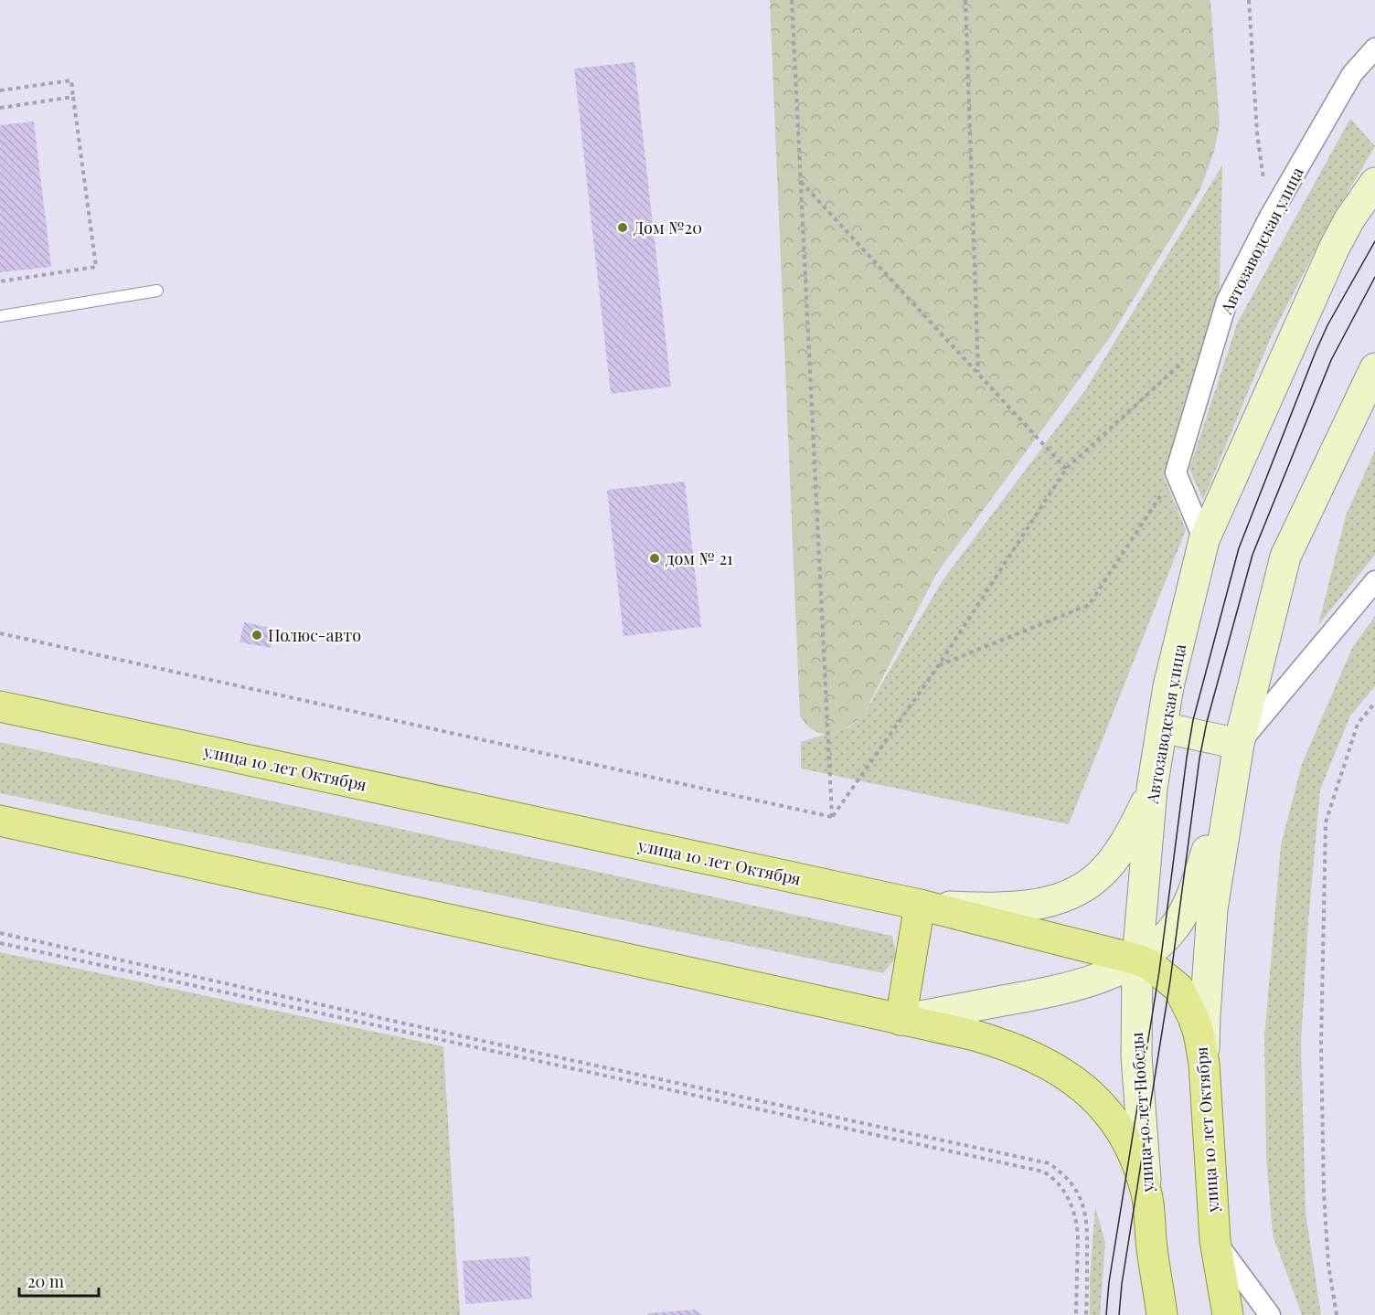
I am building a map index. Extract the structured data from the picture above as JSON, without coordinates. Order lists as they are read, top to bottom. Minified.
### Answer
{"streets":{"main road":["Автозаводская улица","улица 10 лет Октября","улица 40 лет Победы"]},"crossings":[["Автозаводская улица","улица 40 лет Победы"],["улица 10 лет Октября","улица 40 лет Победы"]],"places":["Дом №20","дом № 21","Полюс-авто"],"scale_bar":"20 m"}
